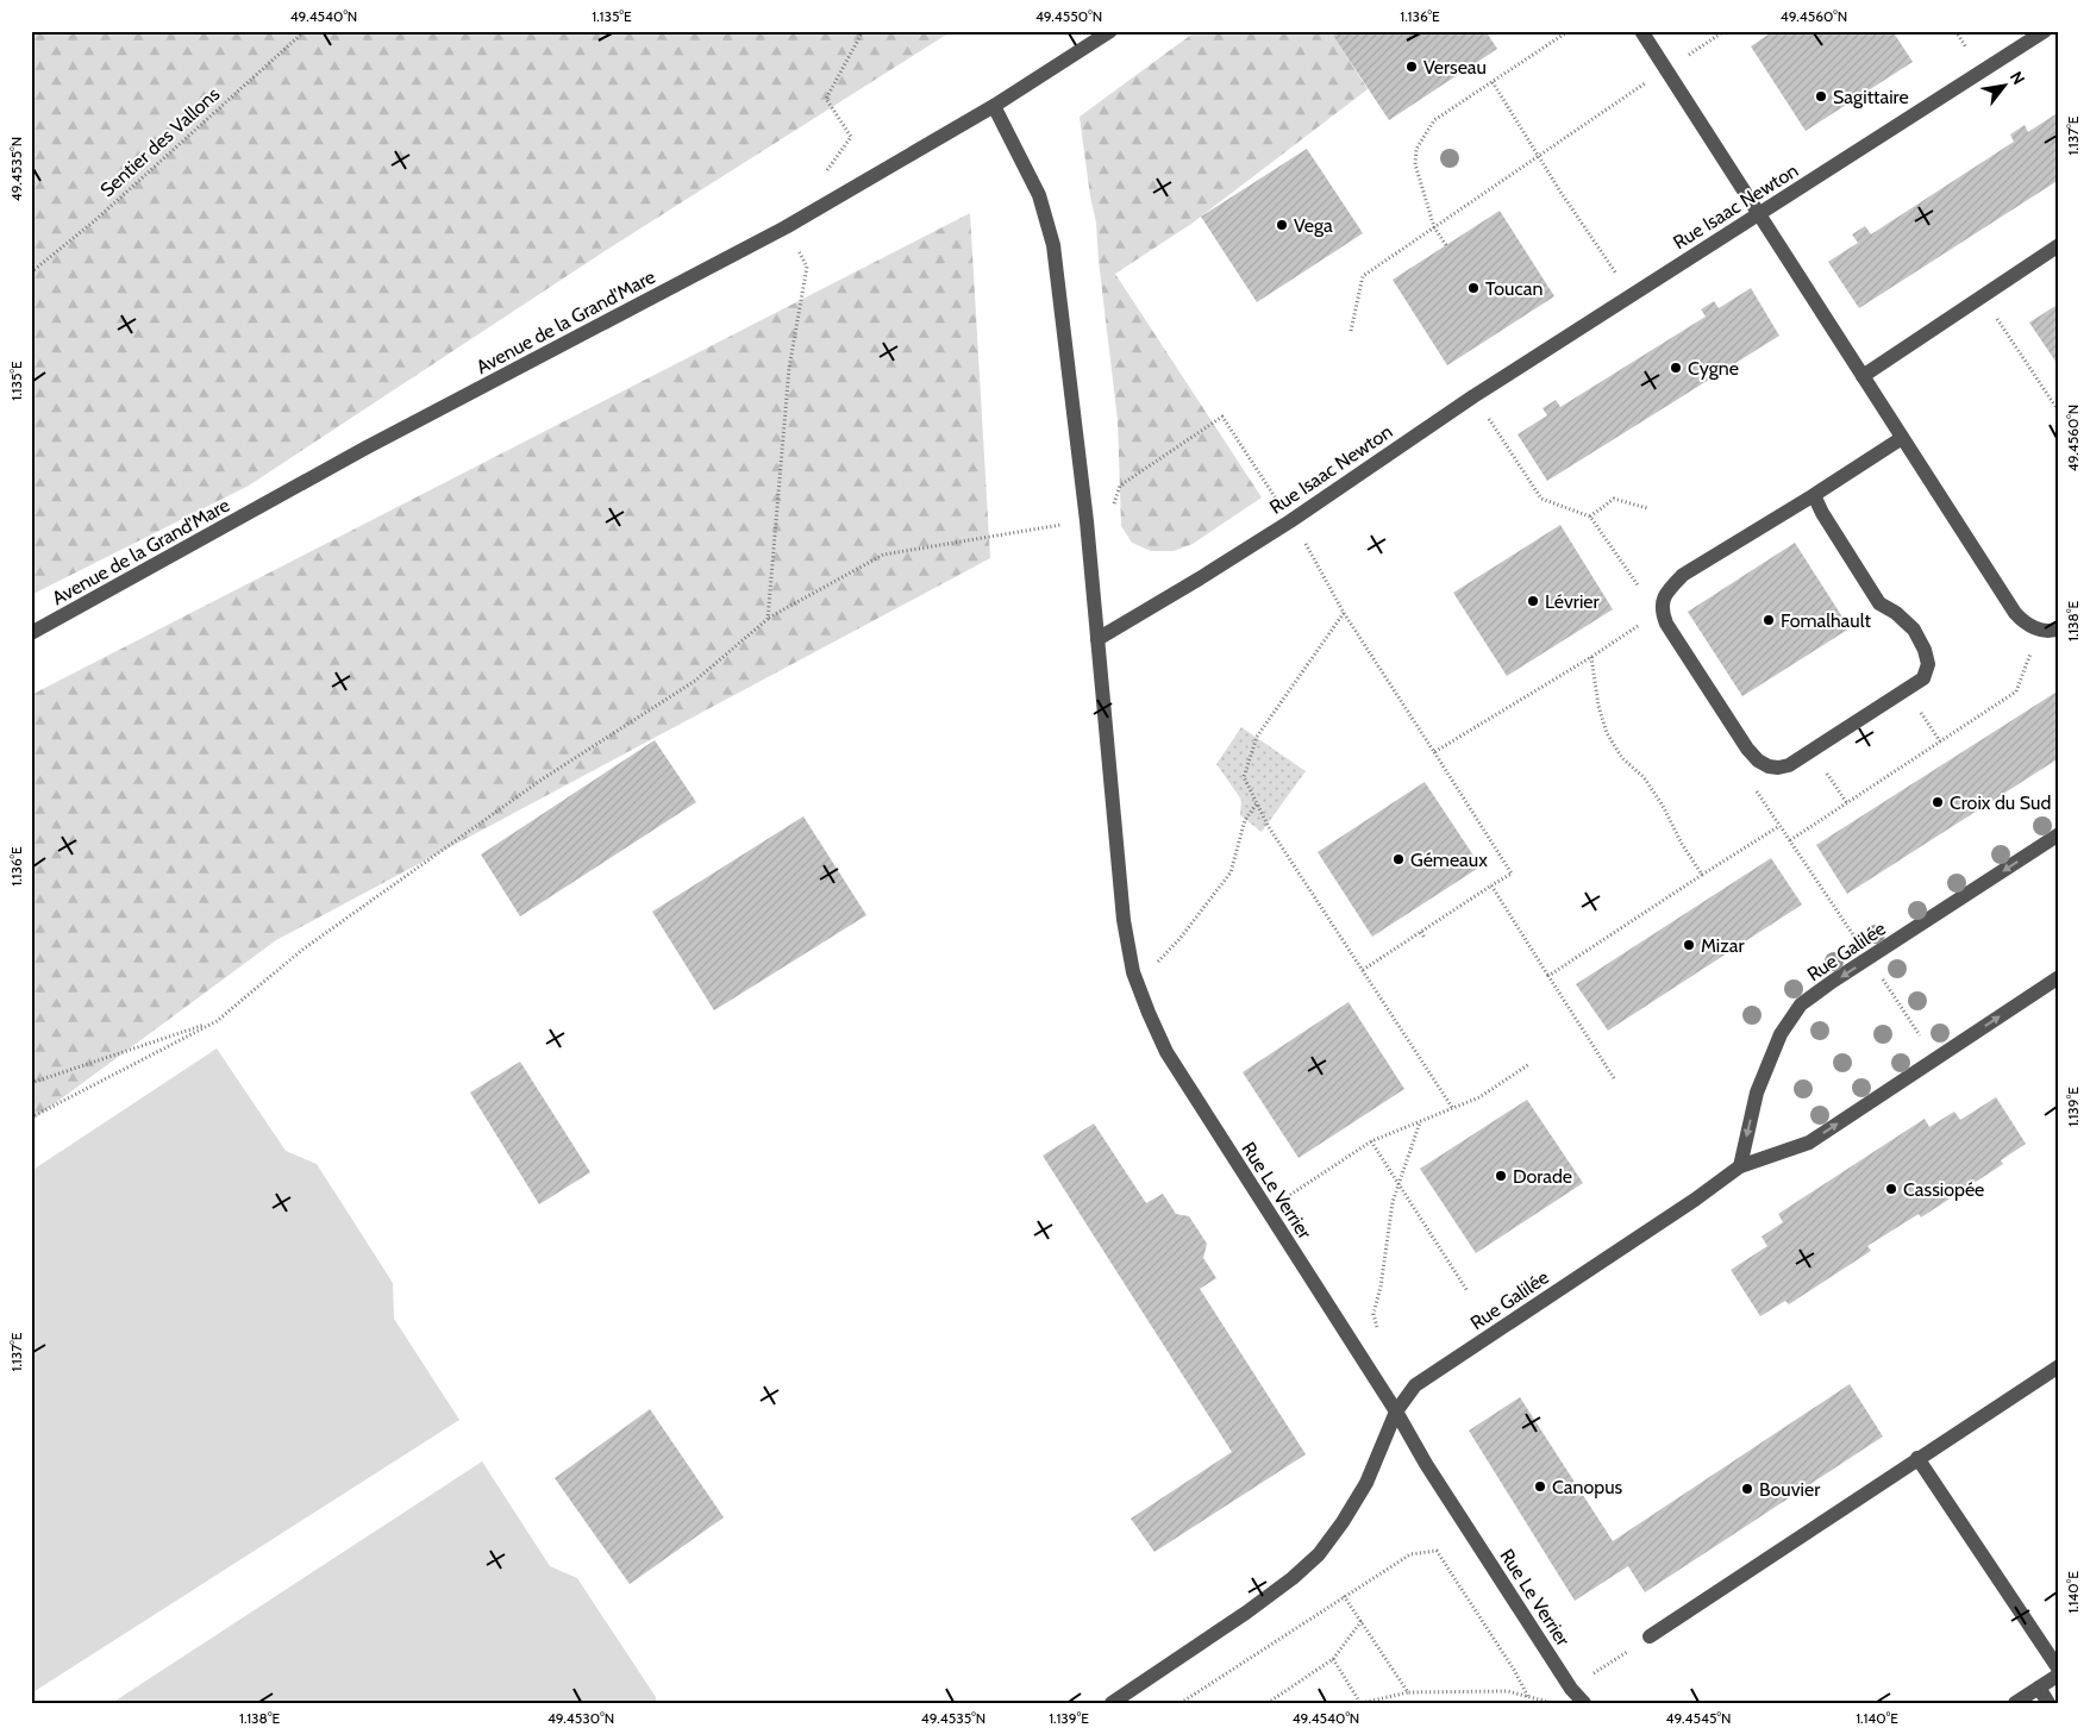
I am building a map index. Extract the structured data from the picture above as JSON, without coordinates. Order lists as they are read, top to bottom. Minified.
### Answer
{"streets":{"street":["Rue Isaac Newton","Avenue de la Grand'Mare","Rue Galilée","Rue Le Verrier"],"path":["Sentier des Vallons"]},"crossings":[["Rue Isaac Newton","Rue Le Verrier"],["Rue Galilée","Rue Le Verrier"]],"places":["Verseau","Sagittaire","Vega","Toucan","Cygne","Lévrier","Fomalhault","Croix du Sud","Gémeaux","Mizar","Dorade","Cassiopée","Canopus","Bouvier"],"north":"top right","coordinates":["49.4540°N","1.135°E","49.4550°N","1.136°E","49.4560°N","1.137°E","49.4535°N","1.138°E","1.139°E","1.140°E","49.4530°N","49.4545°N"]}
